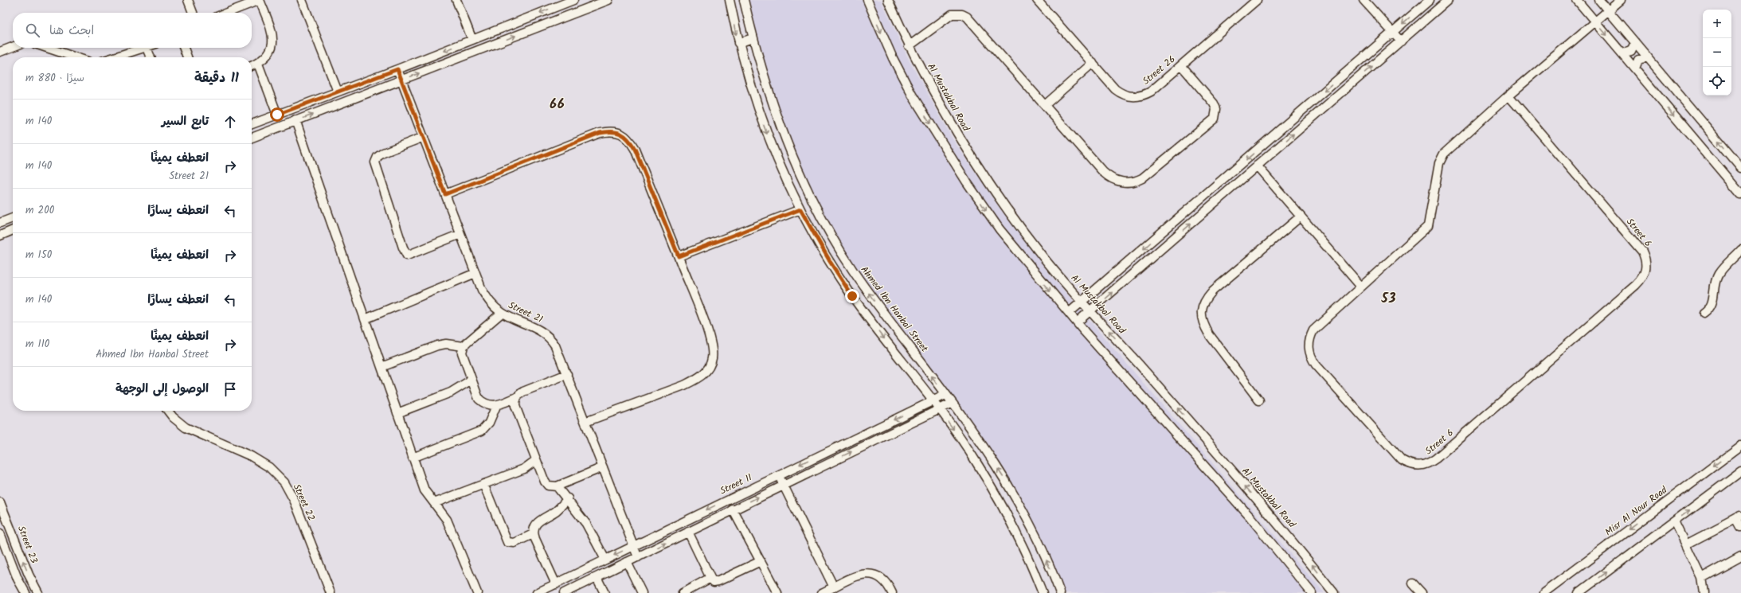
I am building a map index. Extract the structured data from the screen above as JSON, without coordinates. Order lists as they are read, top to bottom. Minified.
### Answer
{"streets":{"street":["Street 26","Al Mustakbal Road","Street 6","Ahmed Ibn Hanbal Street","Street 21","Street 11","Street 22","Misr Al Nour Road","Street 23"]},"crossings":[["Ahmed Ibn Hanbal Street","Street 11"],["Street 21","Street 11"]],"districts":["66","53"],"page":{"map_buttons":["+","−"],"search":"ابحث هنا","heading":["11 دقيقة","سيرًا · 880 m"],"list":[["تابع السير","140 m"],["انعطف يمينًا","Street 21","140 m"],["انعطف يسارًا","200 m"],["انعطف يمينًا","150 m"],["انعطف يسارًا","140 m"],["انعطف يمينًا","Ahmed Ibn Hanbal Street","110 m"],"الوصول إلى الوجهة"]}}
